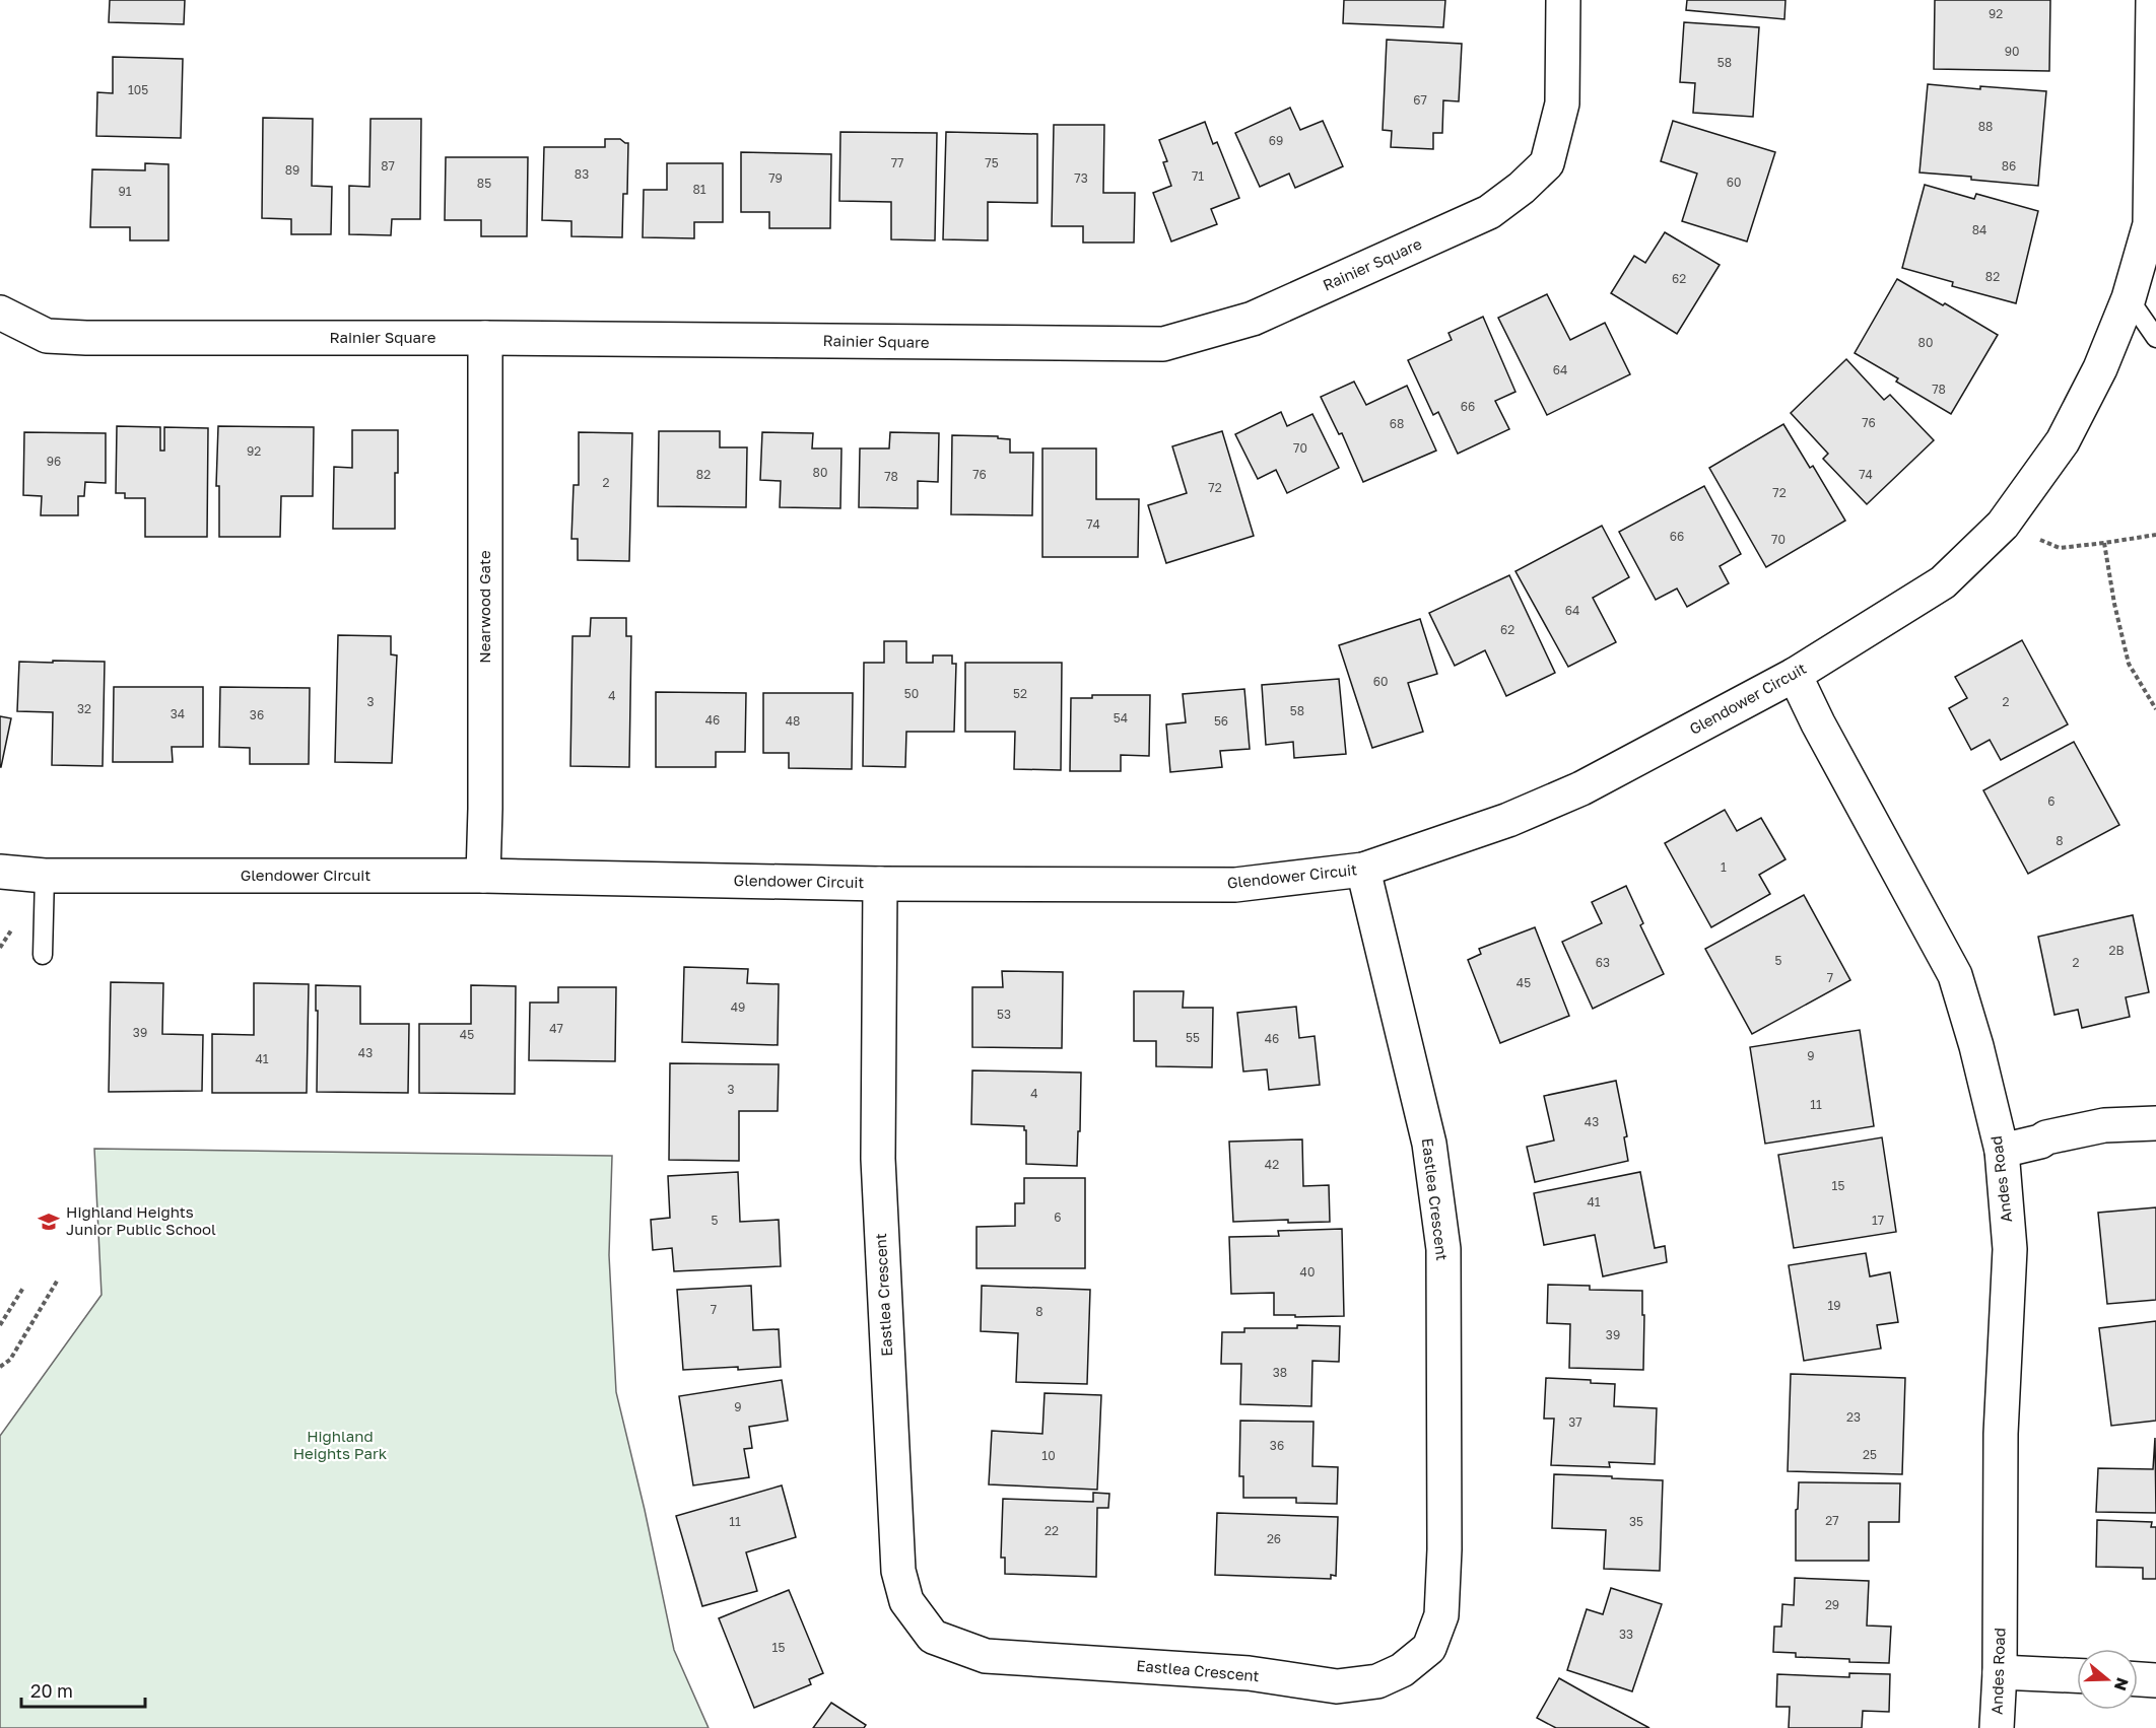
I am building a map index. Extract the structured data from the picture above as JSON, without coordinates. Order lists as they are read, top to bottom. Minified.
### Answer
{"streets":{"street":["Rainier Square","Nearwood Gate","Glendower Circuit","Andes Road","Eastlea Crescent"]},"crossings":[["Rainier Square","Nearwood Gate"],["Nearwood Gate","Glendower Circuit"],["Glendower Circuit","Andes Road"],["Glendower Circuit","Eastlea Crescent"]],"parks":["Highland Heights Park"],"places":{"school or university":["Highland Heights Junior Public School"]},"house_numbers":["92","90","58","105","67","88","69","77","75","87","86","89","83","71","79","73","60","85","81","91","84","82","62","80","64","78","66","76","68","70","92","96","80","82","76","74","78","2","72","72","74","66","70","64","62","60","50","52","4","3","2","32","58","34","36","54","46","48","56","6","8","1","2B","5","63","2","7","45","49","53","47","39","45","55","46","43","9","41","3","4","11","43","42","15","41","6","5","17","40","19","7","8","39","38","9","23","37","36","25","10","27","11","35","22","26","29","33","15"],"scale_bar":"20 m","north":"right"}
